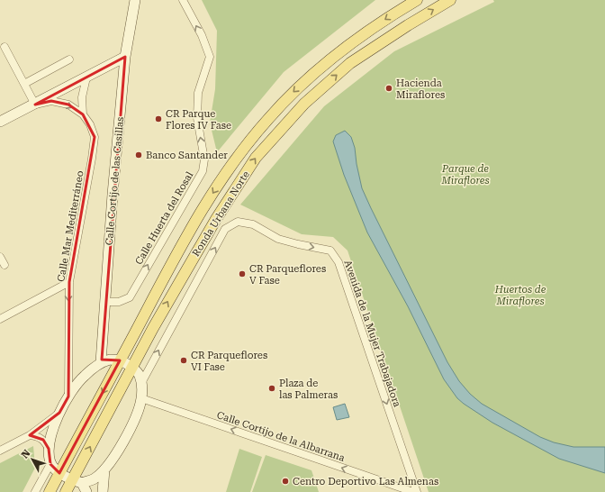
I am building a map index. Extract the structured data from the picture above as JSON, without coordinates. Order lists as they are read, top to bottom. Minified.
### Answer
{"streets":{"main road":["Ronda Urbana Norte"],"street":["Calle Cortijo de las Casillas","Calle Huerta del Rosal","Calle Mar Mediterráneo","Avenida de la Mujer Trabajadora","Calle Cortijo de la Albarrana"]},"crossings":[["Calle Cortijo de las Casillas","Calle Huerta del Rosal"]],"one_way":["Calle Huerta del Rosal","Calle Mar Mediterráneo","Calle Cortijo de la Albarrana"],"parks":["Parque de Miraflores","Huertos de Miraflores"],"places":["Hacienda Miraflores","CR Parque Flores IV Fase","Banco Santander","CR Parqueflores V Fase","CR Parqueflores VI Fase","Plaza de las Palmeras","Centro Deportivo Las Almenas"],"north":"top left"}
